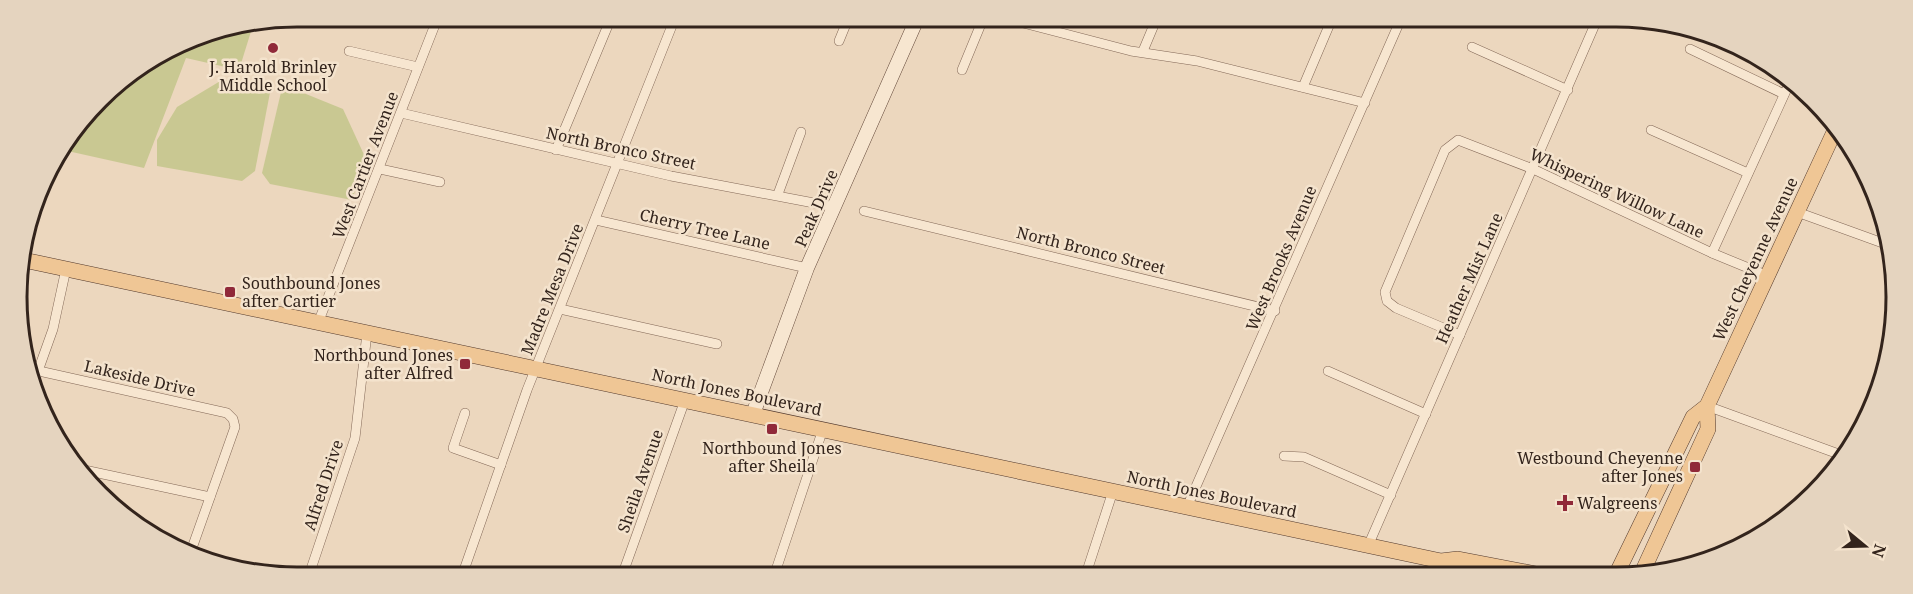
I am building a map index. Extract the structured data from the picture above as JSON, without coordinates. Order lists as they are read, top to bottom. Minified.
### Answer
{"streets":{"main road":["West Cheyenne Avenue","North Jones Boulevard"],"street":["North Bronco Street","West Cartier Avenue","Whispering Willow Lane","Peak Drive","Cherry Tree Lane","West Brooks Avenue","Heather Mist Lane","Madre Mesa Drive","Lakeside Drive","Sheila Avenue","Alfred Drive"]},"crossings":[["North Bronco Street","West Cartier Avenue"],["North Bronco Street","Peak Drive"],["North Bronco Street","West Brooks Avenue"],["North Bronco Street","Madre Mesa Drive"],["West Cartier Avenue","North Jones Boulevard"],["Whispering Willow Lane","West Cheyenne Avenue"],["Whispering Willow Lane","Heather Mist Lane"],["Peak Drive","Cherry Tree Lane"],["Peak Drive","North Jones Boulevard"],["Cherry Tree Lane","Madre Mesa Drive"],["West Brooks Avenue","North Jones Boulevard"],["Heather Mist Lane","North Jones Boulevard"],["Madre Mesa Drive","North Jones Boulevard"],["North Jones Boulevard","Sheila Avenue"],["North Jones Boulevard","Alfred Drive"]],"places":{"other":["J. Harold Brinley Middle School"],"transit":["Southbound Jones after Cartier","Northbound Jones after Alfred","Northbound Jones after Sheila","Westbound Cheyenne after Jones"],"health":["Walgreens"]},"north":"right"}
